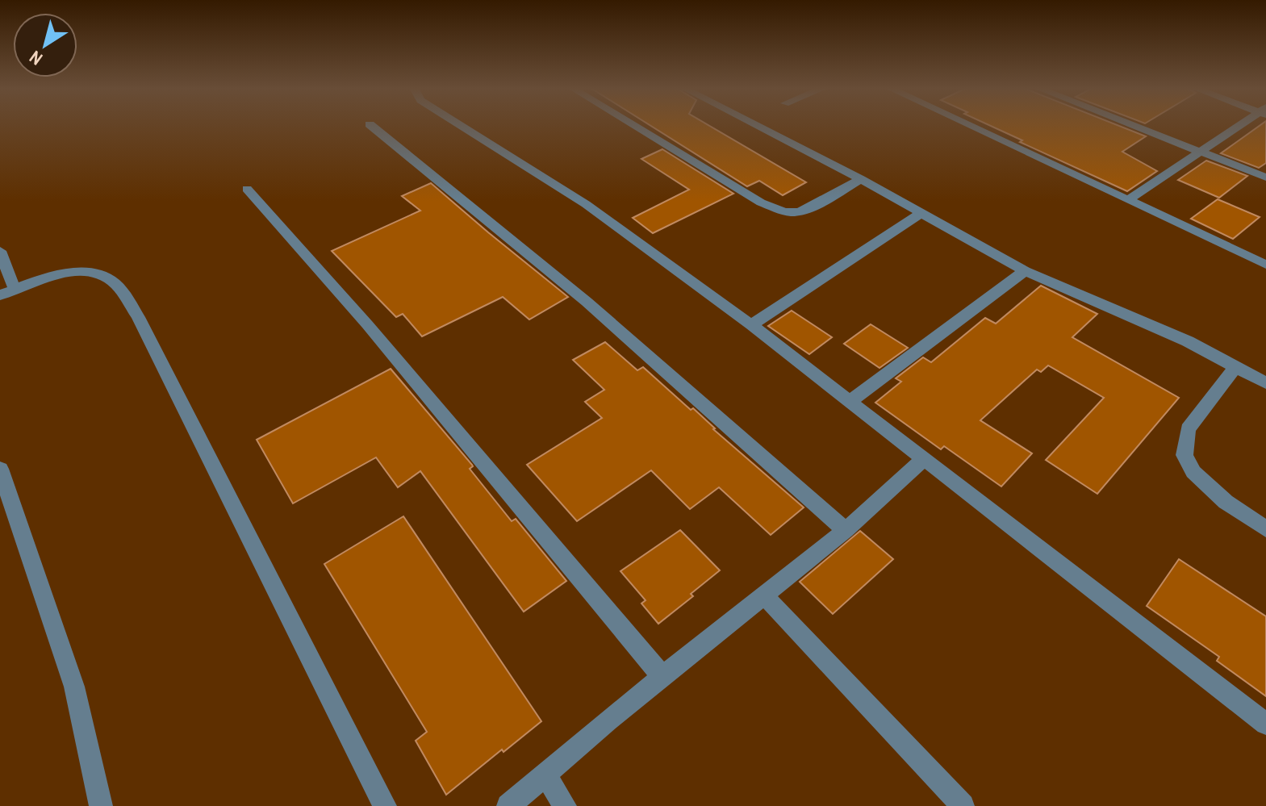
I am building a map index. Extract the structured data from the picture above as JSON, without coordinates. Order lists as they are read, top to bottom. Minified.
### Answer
{"north":"bottom left"}
